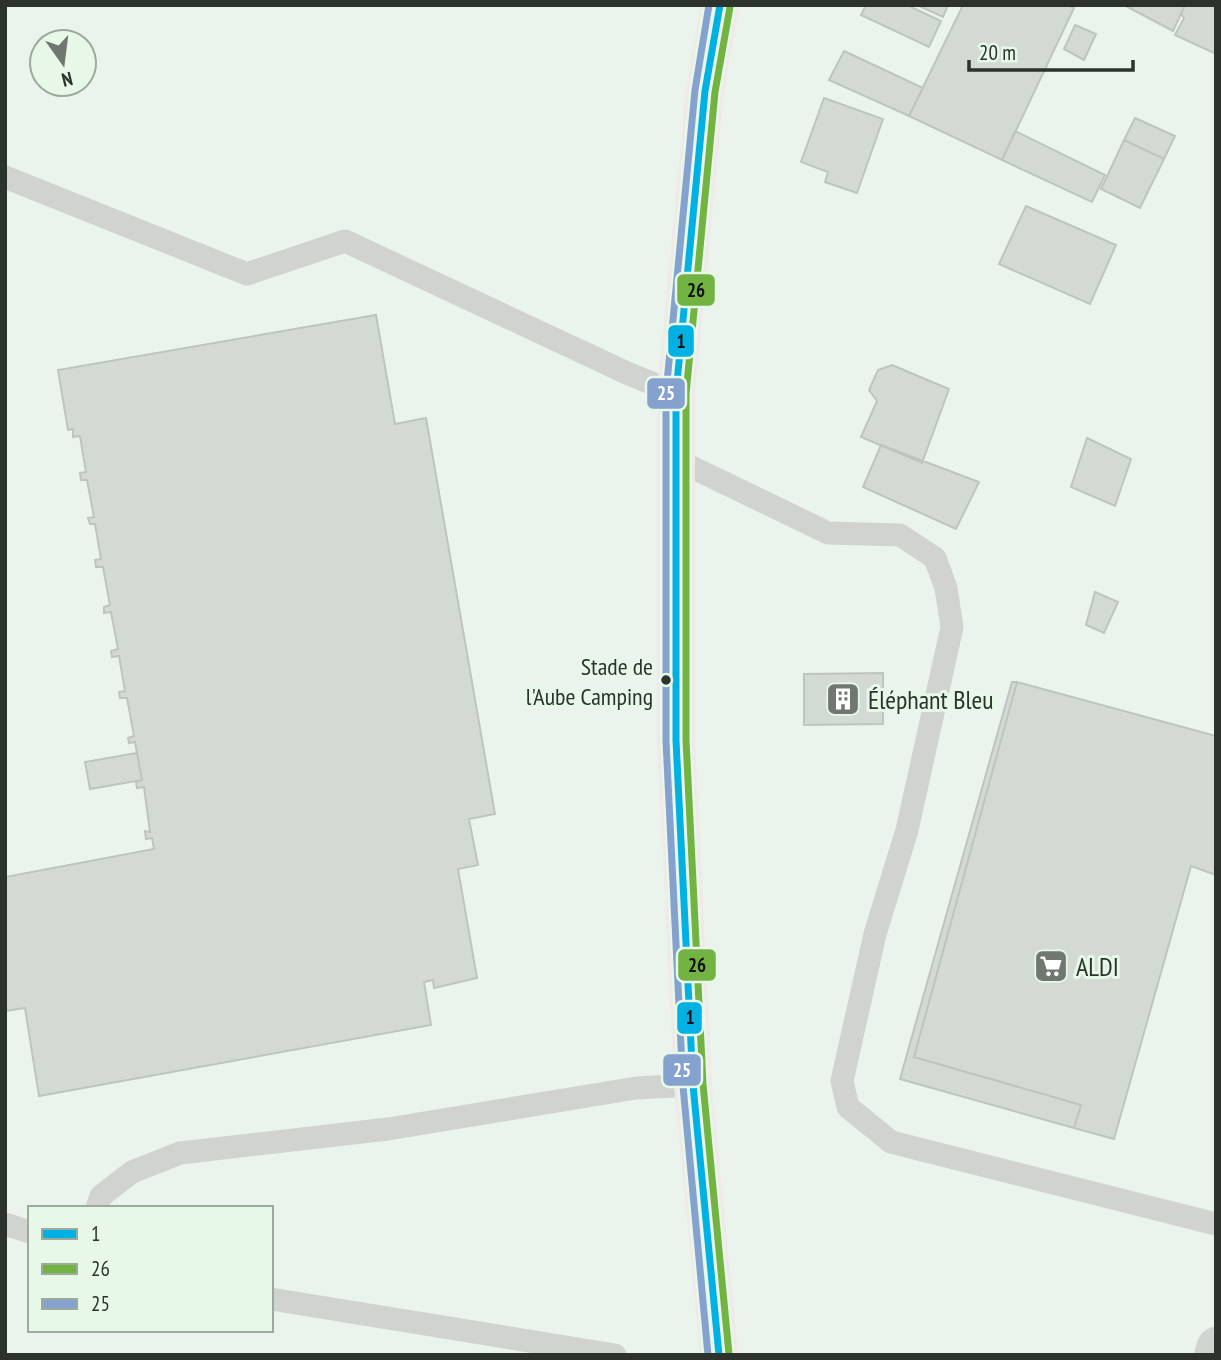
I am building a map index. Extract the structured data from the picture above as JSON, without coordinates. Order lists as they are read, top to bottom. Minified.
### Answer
{"places":{"other":["Stade de l'Aube Camping"],"building":["Éléphant Bleu"],"supermarket":["ALDI"]},"lines":["transit line 1","transit line 25","transit line 26"],"legend":["1","26","25"],"scale_bar":"20 m","north":"bottom"}
